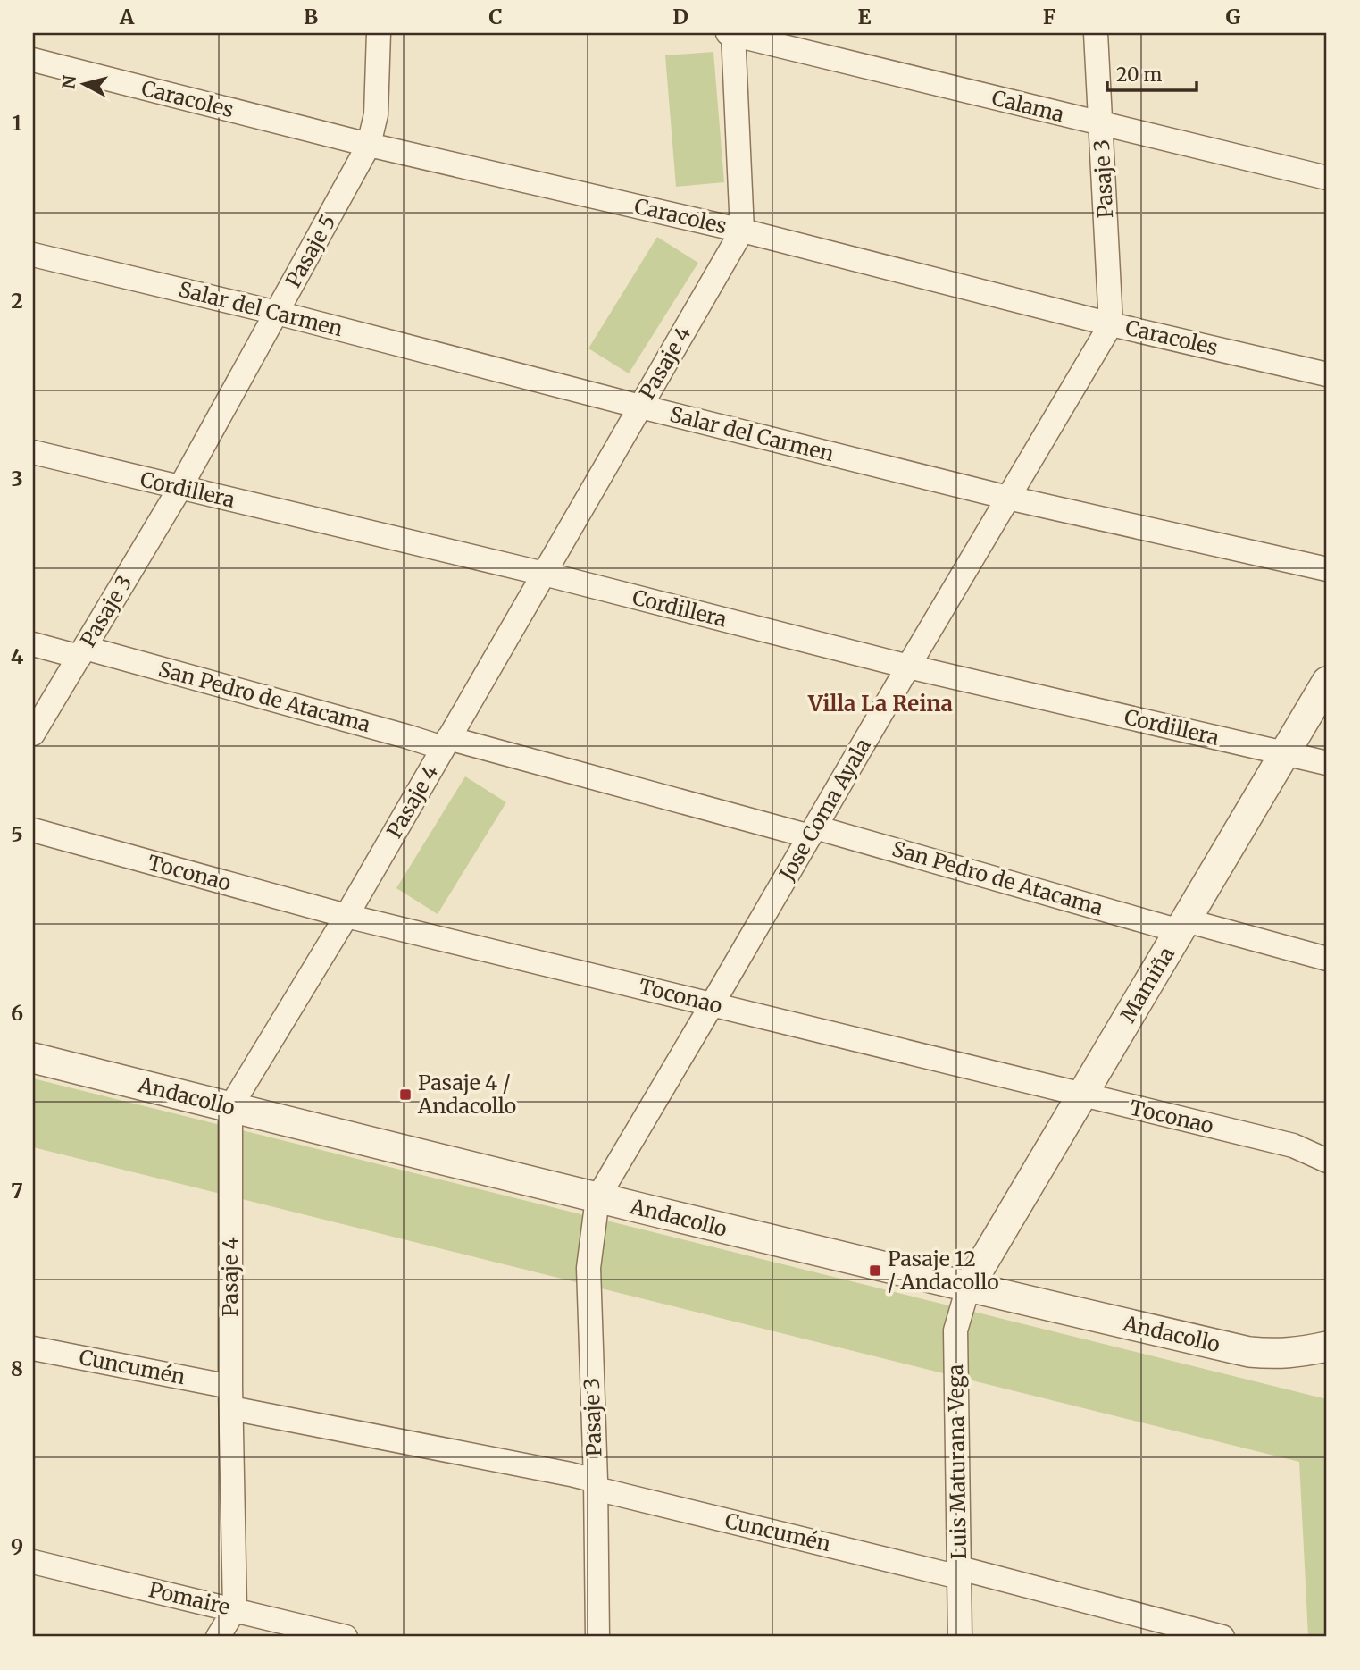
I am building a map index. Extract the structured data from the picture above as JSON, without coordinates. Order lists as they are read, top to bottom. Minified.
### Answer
{"streets":{"street":["Caracoles","Calama","Pasaje 3","Pasaje 5","Salar del Carmen","Pasaje 4","Cordillera","San Pedro de Atacama","Jose Coma Ayala","Toconao","Mamiña","Andacollo","Cuncumén","Luis Maturana Vega","Pomaire"]},"crossings":[["Caracoles","Pasaje 3"],["Caracoles","Pasaje 5"],["Caracoles","Pasaje 4"],["Caracoles","Jose Coma Ayala"],["Calama","Pasaje 3"],["Pasaje 3","Pasaje 5"],["Pasaje 3","Cordillera"],["Pasaje 3","San Pedro de Atacama"],["Pasaje 3","Jose Coma Ayala"],["Pasaje 3","Andacollo"],["Pasaje 3","Cuncumén"],["Pasaje 5","Salar del Carmen"],["Pasaje 5","Cordillera"],["Salar del Carmen","Pasaje 4"],["Salar del Carmen","Jose Coma Ayala"],["Pasaje 4","Cordillera"],["Pasaje 4","San Pedro de Atacama"],["Pasaje 4","Toconao"],["Pasaje 4","Andacollo"],["Pasaje 4","Cuncumén"],["Pasaje 4","Pomaire"],["Cordillera","Jose Coma Ayala"],["Cordillera","Mamiña"],["San Pedro de Atacama","Jose Coma Ayala"],["San Pedro de Atacama","Mamiña"],["Jose Coma Ayala","Toconao"],["Jose Coma Ayala","Andacollo"],["Toconao","Mamiña"],["Mamiña","Andacollo"],["Mamiña","Luis Maturana Vega"],["Andacollo","Luis Maturana Vega"],["Cuncumén","Luis Maturana Vega"]],"districts":["Villa La Reina"],"places":{"transit":["Pasaje 4 / Andacollo","Pasaje 12 / Andacollo"]},"scale_bar":"20 m","north":"left","grid":{"columns":["A","B","C","D","E","F","G"],"rows":["1","2","3","4","5","6","7","8","9"]}}
